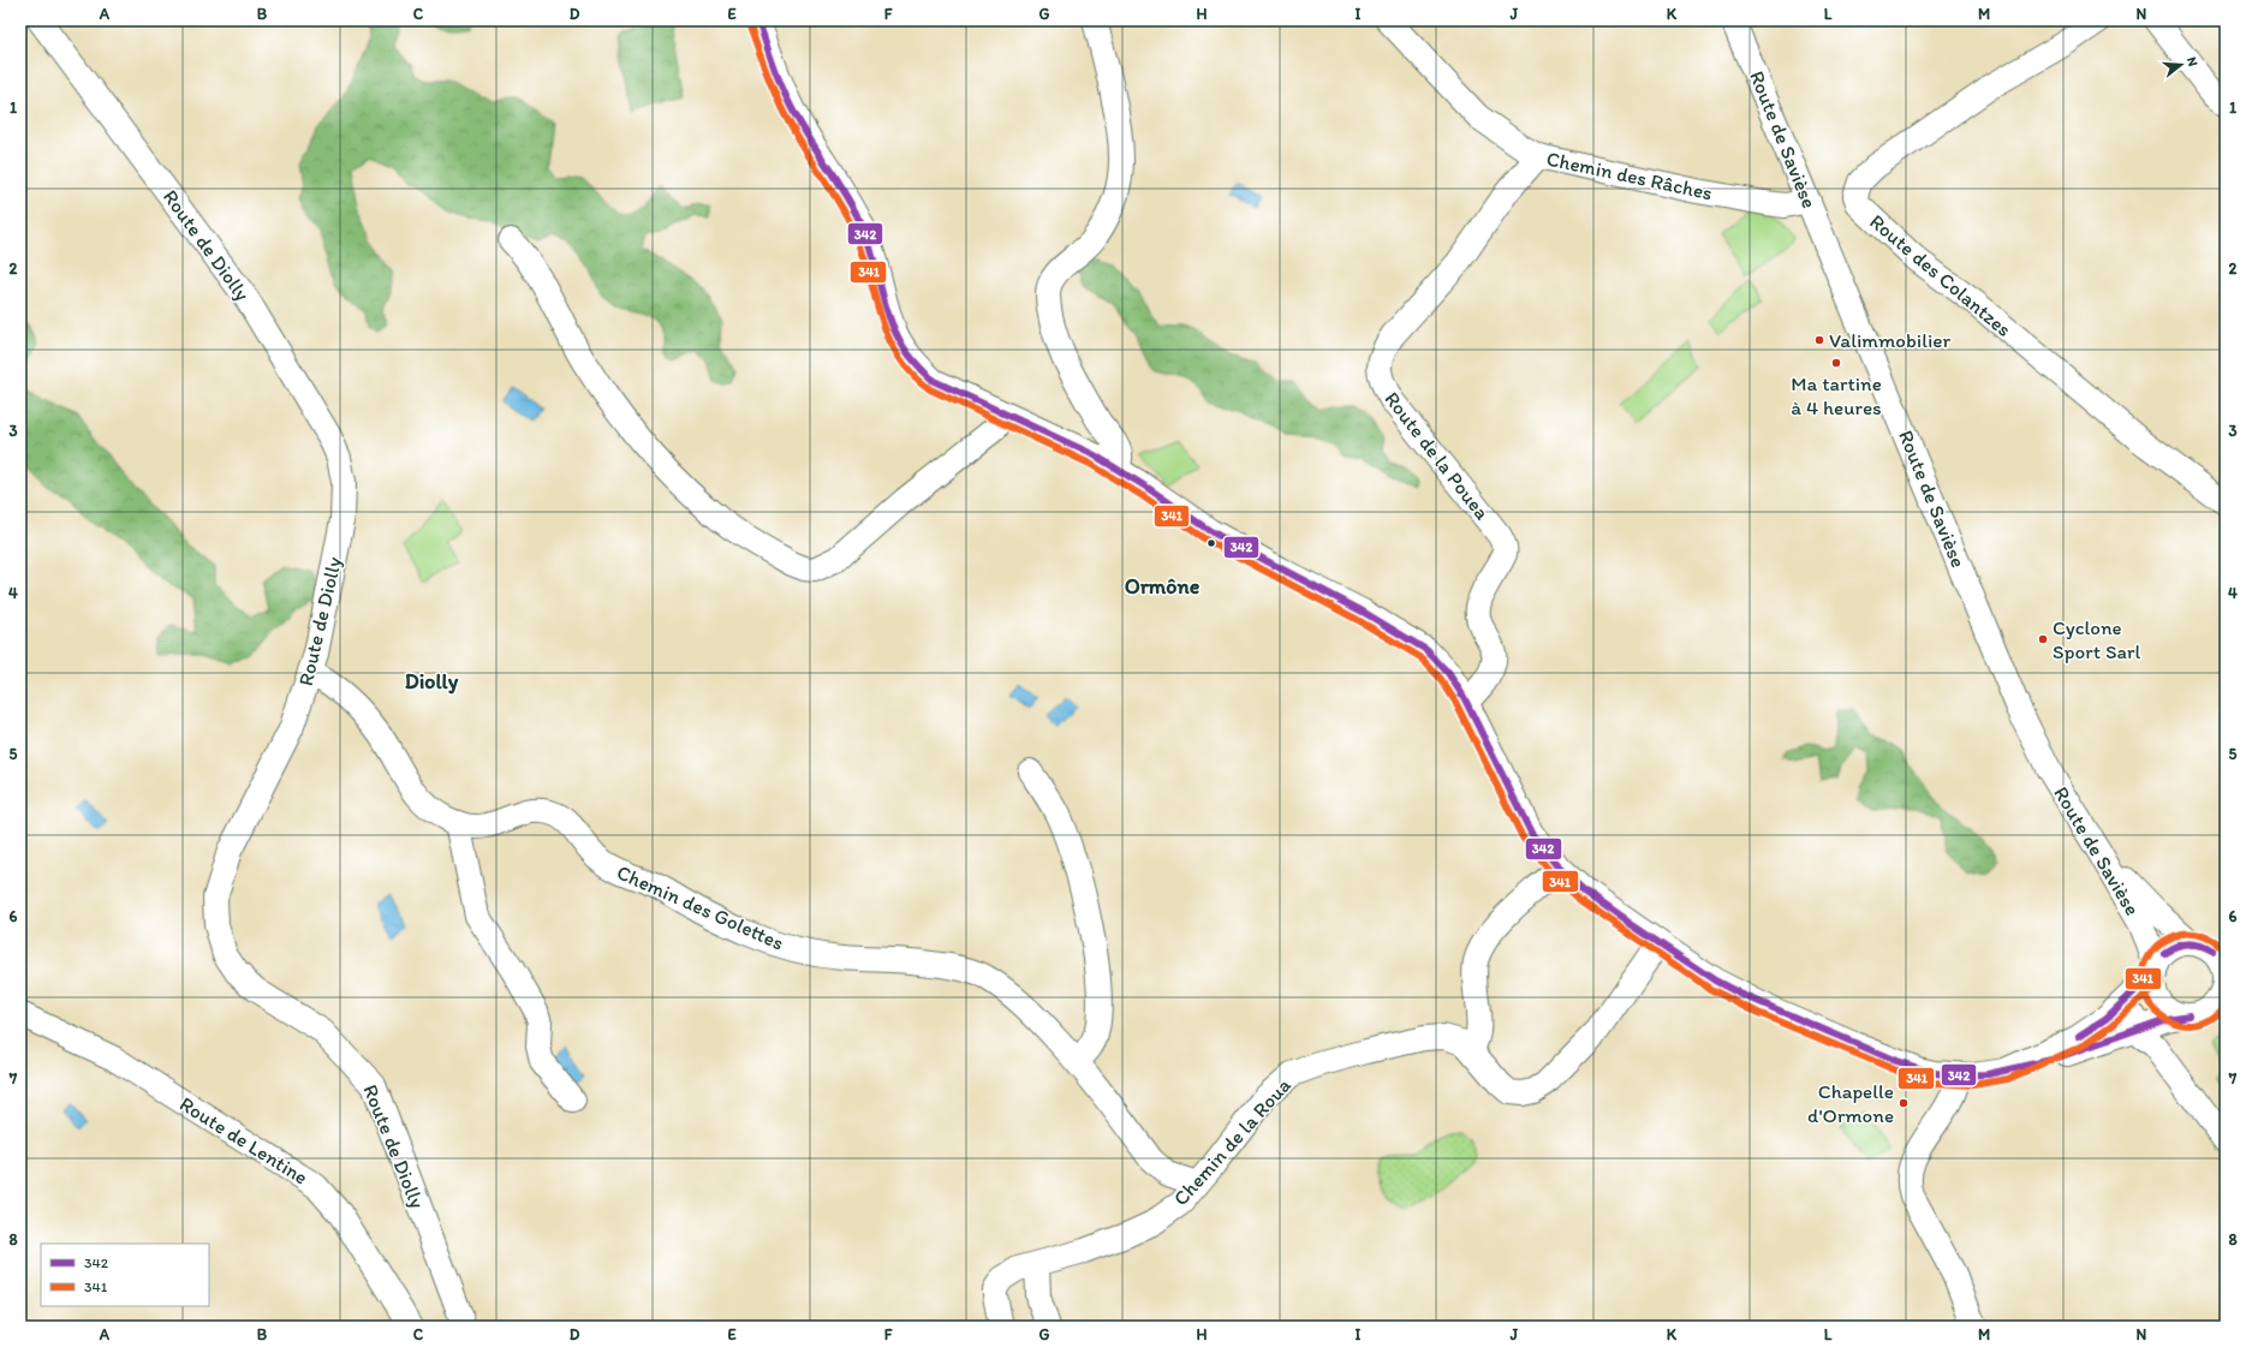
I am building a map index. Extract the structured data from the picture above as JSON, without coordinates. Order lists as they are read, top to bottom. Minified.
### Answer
{"streets":{"street":["Route de Savièse","Chemin des Râches","Route de Diolly","Route des Colantzes","Route de la Pouea","Chemin des Golettes","Route de Lentine","Chemin de la Roua"]},"crossings":[["Route de Savièse","Chemin des Râches"],["Chemin des Râches","Route de la Pouea"],["Route de Diolly","Chemin des Golettes"],["Chemin des Golettes","Chemin de la Roua"]],"districts":["Ormône","Diolly"],"places":["Valimmobilier","Ma tartine à 4 heures","Cyclone Sport Sarl","Chapelle d'Ormone"],"lines":["transit line 342","transit line 341"],"legend":["342","341"],"north":"right","grid":{"columns":["A","B","C","D","E","F","G","H","I","J","K","L","M","N"],"rows":["1","2","3","4","5","6","7","8"]}}
